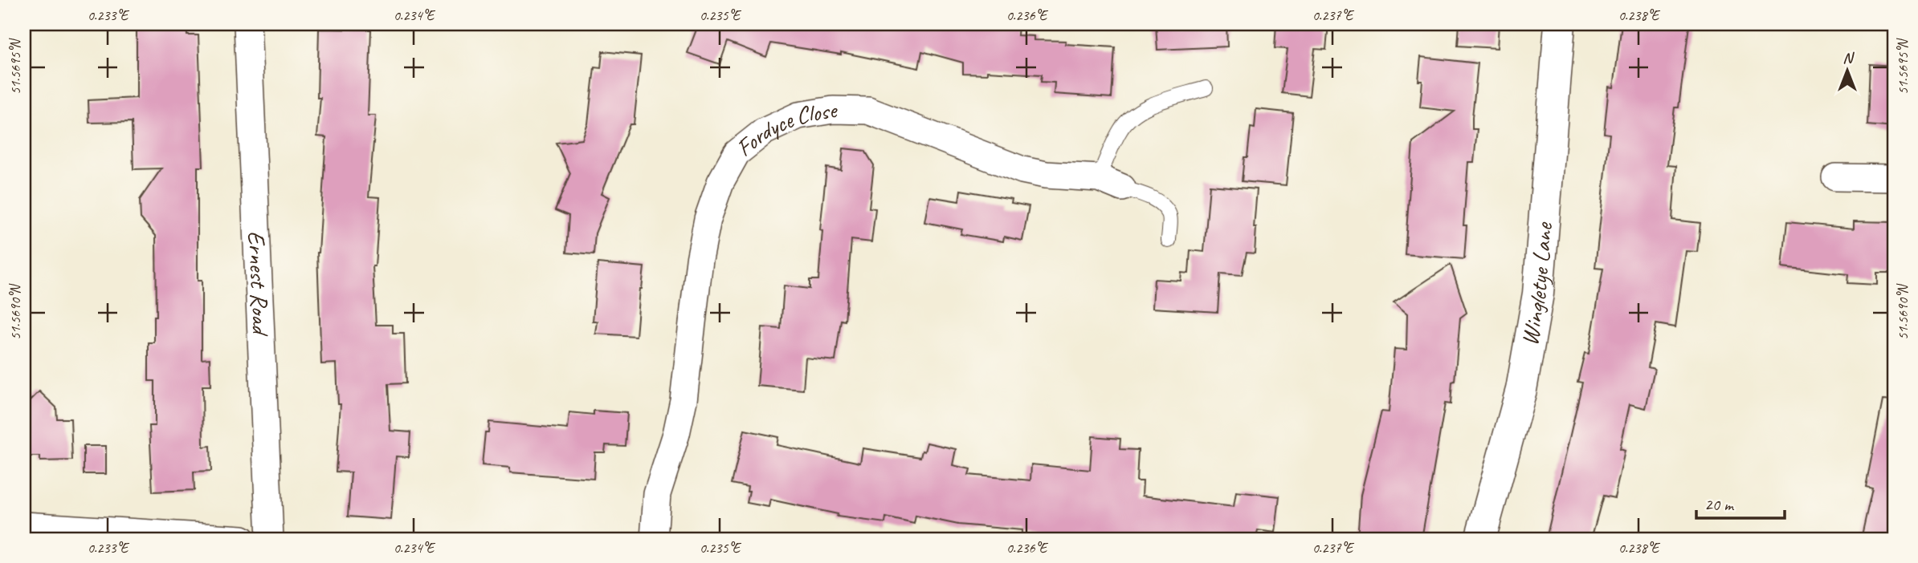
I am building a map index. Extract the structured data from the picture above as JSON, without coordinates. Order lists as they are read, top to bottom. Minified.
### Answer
{"streets":{"street":["Fordyce Close","Ernest Road","Wingletye Lane"]},"scale_bar":"20 m","north":"top","coordinates":["0.233°E","0.234°E","0.235°E","0.236°E","0.237°E","0.238°E","51.5695°N","51.5690°N"]}
